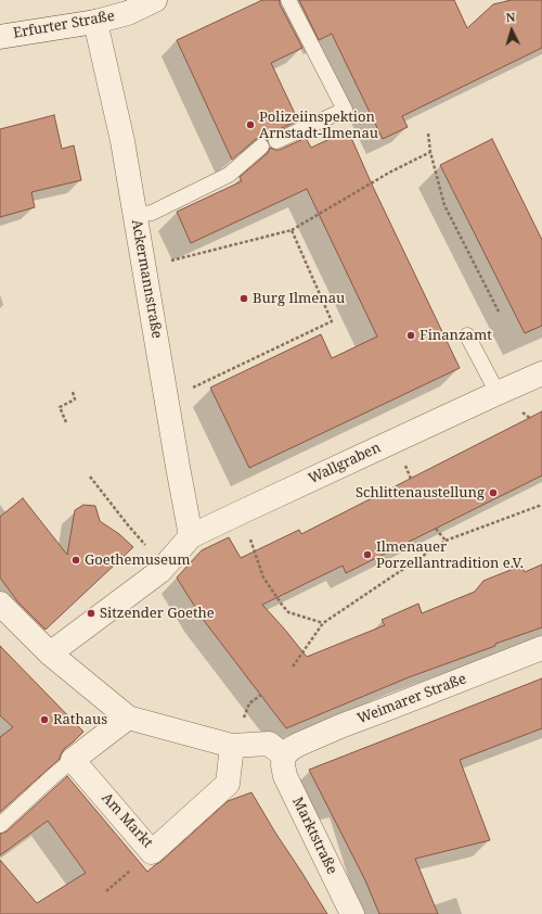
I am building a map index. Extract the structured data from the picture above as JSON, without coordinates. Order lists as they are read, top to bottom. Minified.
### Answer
{"streets":{"street":["Erfurter Straße","Ackermannstraße","Wallgraben","Weimarer Straße","Am Markt","Marktstraße"]},"crossings":[["Erfurter Straße","Ackermannstraße"],["Ackermannstraße","Wallgraben"],["Weimarer Straße","Marktstraße"]],"places":["Polizeiinspektion Arnstadt-Ilmenau","Burg Ilmenau","Finanzamt","Schlittenaustellung","Ilmenauer Porzellantradition e.V.","Goethemuseum","Sitzender Goethe","Rathaus"],"north":"top"}
